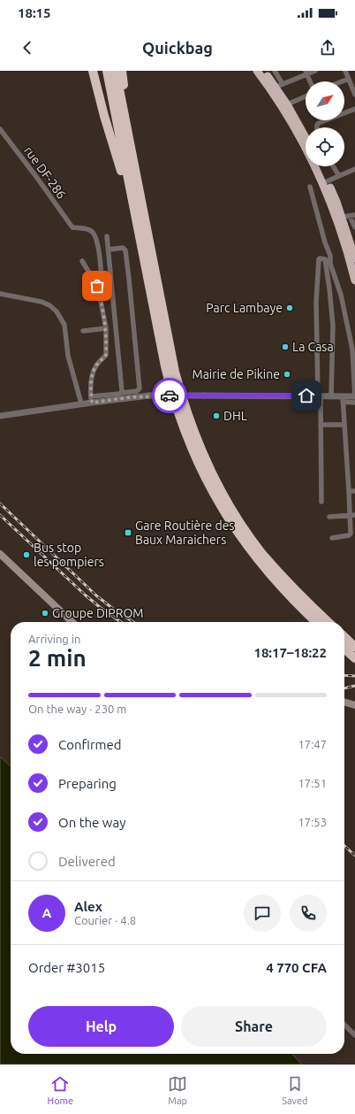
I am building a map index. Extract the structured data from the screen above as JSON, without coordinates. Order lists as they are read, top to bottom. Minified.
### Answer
{"streets":{"street":["rue DF-286"]},"places":{"other":["Parc Lambaye","La Casa","Mairie de Pikine","DHL","Bus stop les pompiers","Groupe DIPROM"],"transit":["Gare Routière des Baux Maraichers"]},"north":"top right","page":{"status":"18:15","header":"Quickbag","heading":["2 min","Arriving in","18:17–18:22"],"panel":["Alex","Courier · 4.8","Order #3015","4 770 CFA"],"bar":"On the way · 230 m","list":[["Confirmed","17:47"],["Preparing","17:51"],["On the way","17:53"],"Delivered"],"round":"A","buttons":["Help","Share"],"tabs":["Home","Map","Saved"]}}
